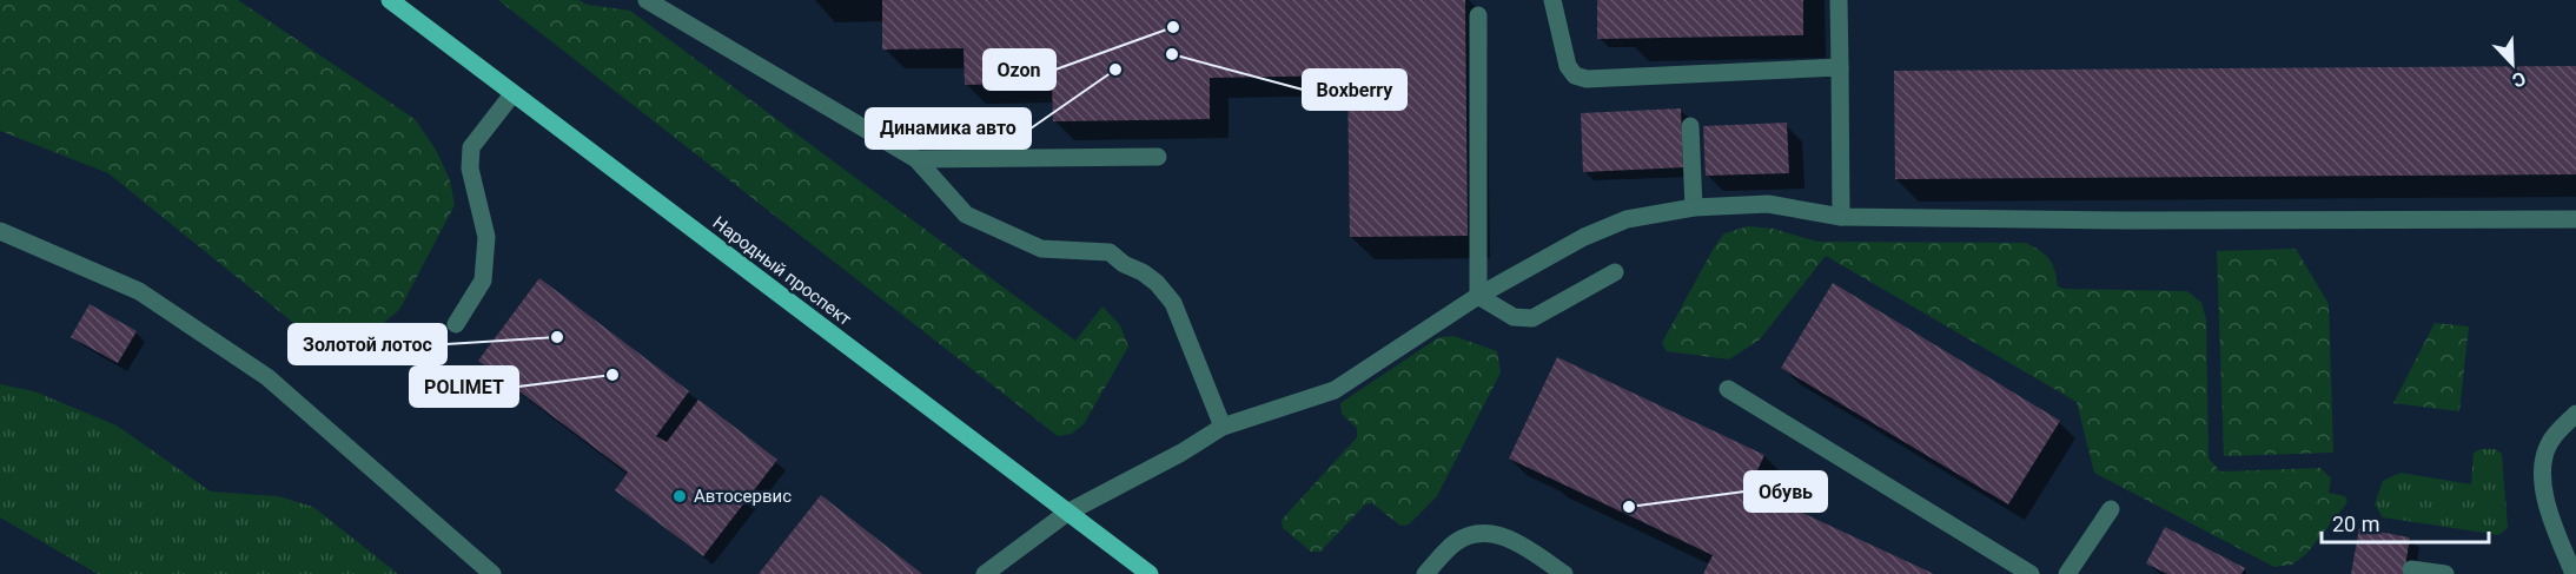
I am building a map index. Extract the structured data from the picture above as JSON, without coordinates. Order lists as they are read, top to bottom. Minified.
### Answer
{"streets":{"main road":["Народный проспект"]},"places":["Ozon","Boxberry","Динамика авто","Золотой лотос","POLIMET","Автосервис","Обувь"],"scale_bar":"20 m","north":"bottom right"}
